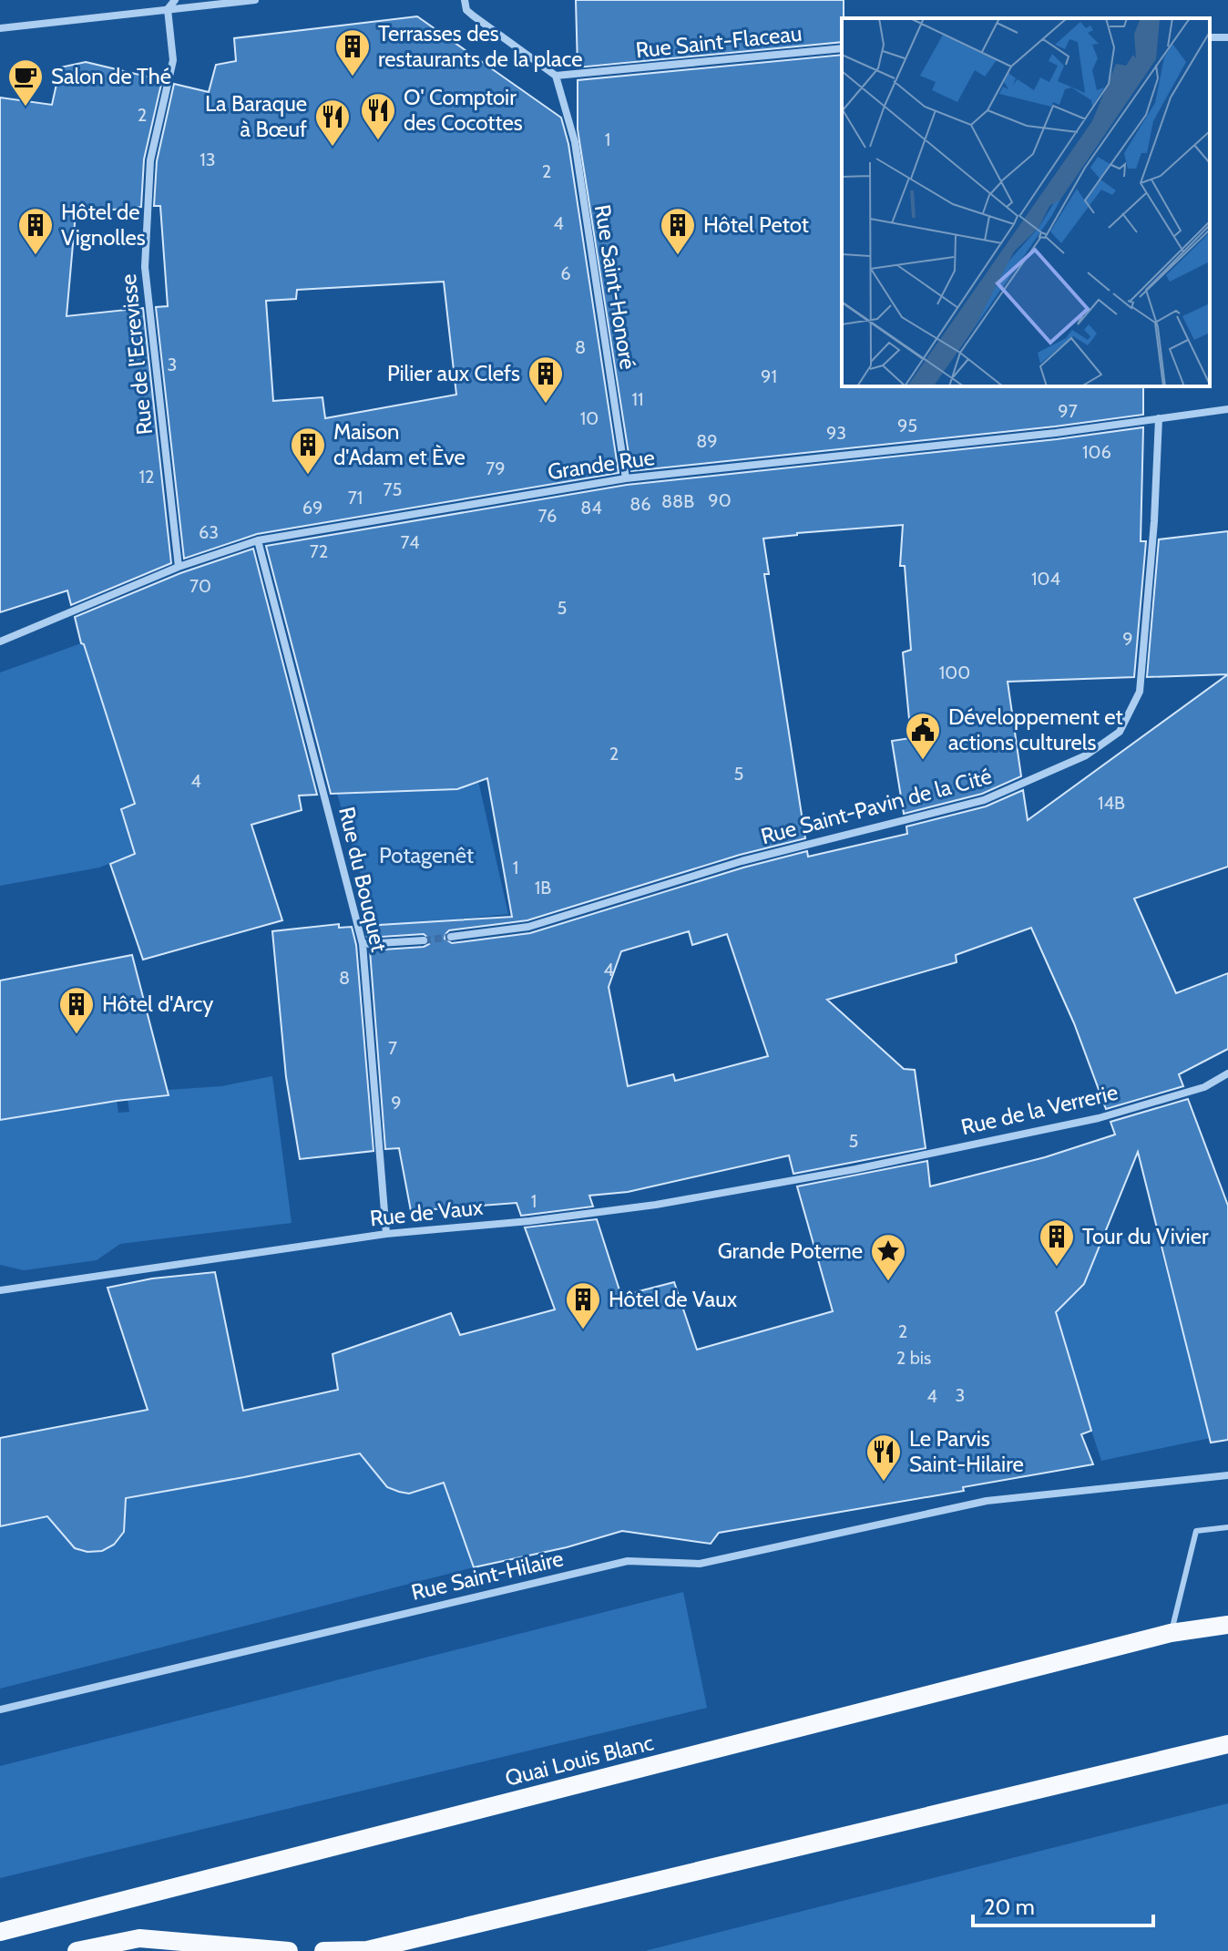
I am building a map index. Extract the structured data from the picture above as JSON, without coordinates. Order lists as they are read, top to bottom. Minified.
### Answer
{"streets":{"main road":["Quai Louis Blanc"],"street":["Rue Saint-Flaceau","Rue Saint-Honoré","Rue de l'Ecrevisse","Grande Rue","Rue Saint-Pavin de la Cité","Rue du Bouquet","Rue de la Verrerie","Rue de Vaux","Rue Saint-Hilaire"]},"crossings":[["Rue Saint-Flaceau","Rue Saint-Honoré"],["Rue Saint-Honoré","Grande Rue"],["Rue de l'Ecrevisse","Grande Rue"],["Grande Rue","Rue Saint-Pavin de la Cité"],["Grande Rue","Rue du Bouquet"],["Rue du Bouquet","Rue de Vaux"],["Rue de la Verrerie","Rue de Vaux"]],"parks":["Potagenêt"],"places":{"building":["Terrasses des restaurants de la place","Hôtel de Vignolles","Hôtel Petot","Pilier aux Clefs","Maison d'Adam et Ève","Hôtel d'Arcy","Tour du Vivier","Hôtel de Vaux"],"cafe":["Salon de Thé"],"restaurant":["O' Comptoir des Cocottes","La Baraque à Bœuf","Le Parvis Saint-Hilaire"],"public building":["Développement et actions culturels"],"place":["Grande Poterne"]},"house_numbers":["2","1","13","2","4","6","8","3","91","11","97","10","95","93","89","106","79","12","75","71","90","88B","86","69","84","76","63","74","72","104","70","5","9","100","2","5","4","14B","1","1B","4","8","7","9","5","1","2","2 bis","3","4"],"scale_bar":"20 m"}
